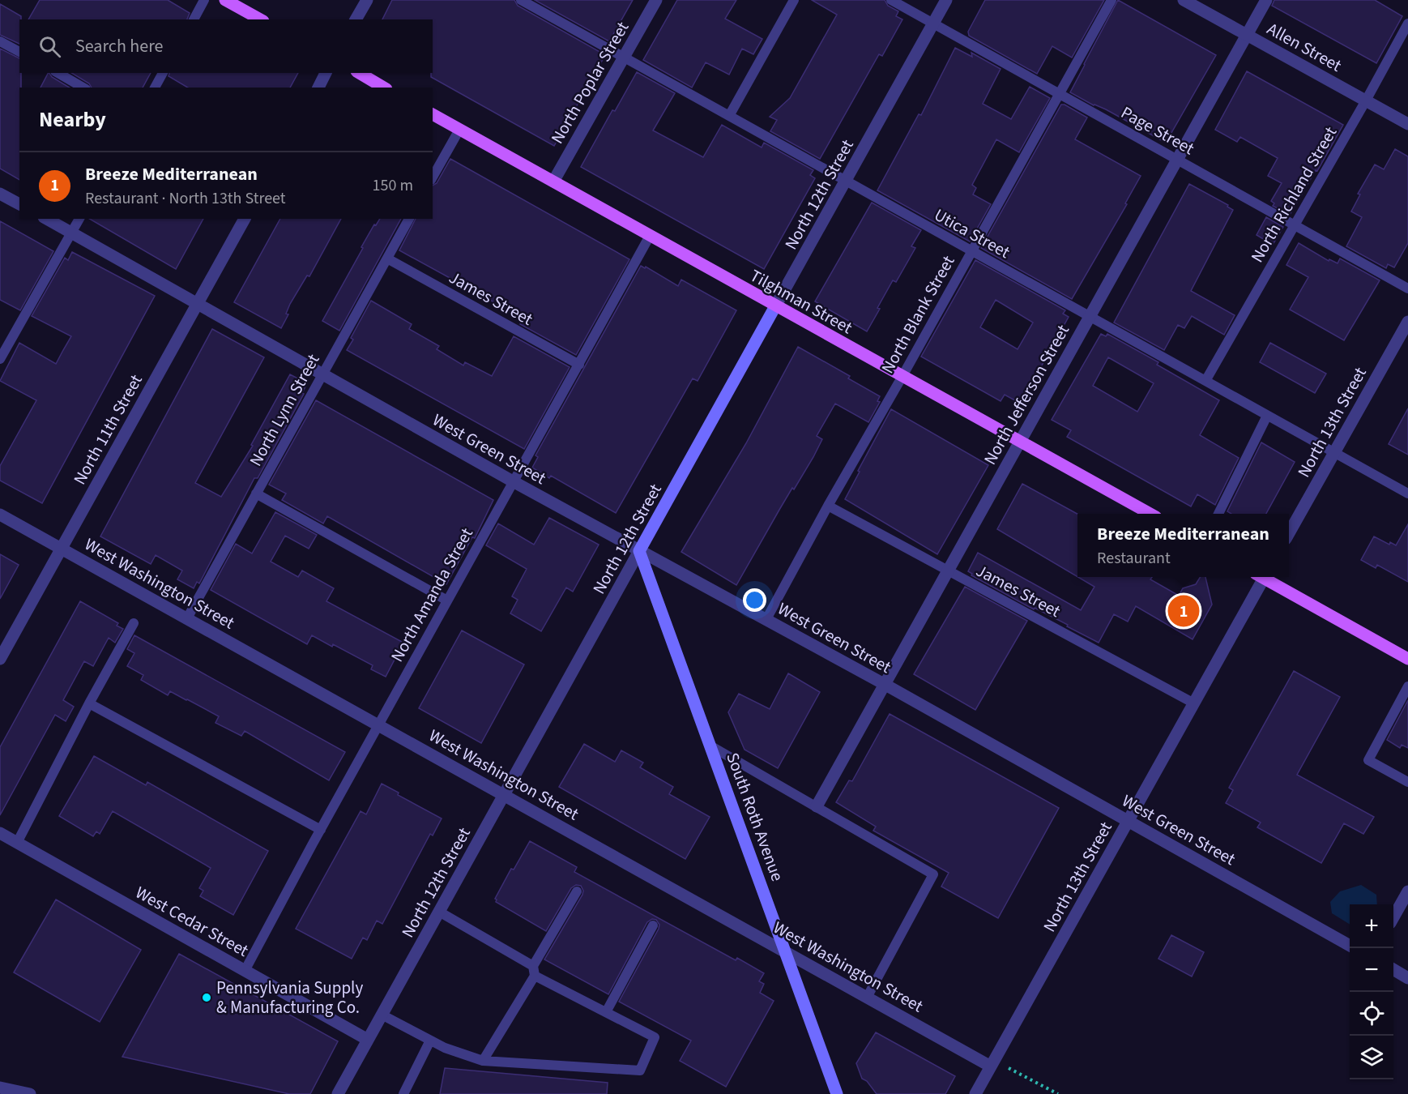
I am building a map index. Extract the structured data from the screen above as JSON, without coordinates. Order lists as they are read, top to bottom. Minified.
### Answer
{"streets":{"main road":["North 12th Street","Tilghman Street","South Roth Avenue"],"street":["Allen Street","North Poplar Street","North Jefferson Street","North 13th Street","North 11th Street","West Green Street","West Washington Street","West Cedar Street"],"lane":["Page Street","North Richland Street","Utica Street","James Street","North Blank Street","North Lynn Street","North Amanda Street"]},"crossings":[["Allen Street","North Richland Street"],["Allen Street","North Jefferson Street"],["North Poplar Street","Utica Street"],["North Poplar Street","Tilghman Street"],["Page Street","North 12th Street"],["Page Street","North Richland Street"],["Page Street","North Blank Street"],["Page Street","North Jefferson Street"],["North 12th Street","Utica Street"],["North 12th Street","Tilghman Street"],["North 12th Street","West Green Street"],["North 12th Street","West Washington Street"],["North 12th Street","South Roth Avenue"],["North 12th Street","West Cedar Street"],["North Richland Street","Utica Street"],["Utica Street","North Blank Street"],["Utica Street","North Jefferson Street"],["Utica Street","North 13th Street"],["James Street","North Blank Street"],["James Street","North Jefferson Street"],["James Street","North Lynn Street"],["James Street","North 13th Street"],["James Street","North Amanda Street"],["Tilghman Street","North Blank Street"],["Tilghman Street","North Jefferson Street"],["Tilghman Street","North Amanda Street"],["North Blank Street","West Green Street"],["North Jefferson Street","West Green Street"],["North Lynn Street","West Green Street"],["North Lynn Street","West Washington Street"],["North 13th Street","West Green Street"],["North 13th Street","West Washington Street"],["North 11th Street","West Green Street"],["North 11th Street","West Washington Street"],["West Green Street","North Amanda Street"],["West Green Street","South Roth Avenue"],["West Washington Street","North Amanda Street"],["West Washington Street","South Roth Avenue"],["North Amanda Street","West Cedar Street"]],"places":["Pennsylvania Supply & Manufacturing Co."],"page":{"search":"Search here","heading":"Nearby","list":[{"mark":"1","name":"Breeze Mediterranean","note":"Restaurant · North 13th Street","value":"150 m"}],"popup":["Breeze Mediterranean","Restaurant"],"pins":"1","map_buttons":["+","−"]}}
